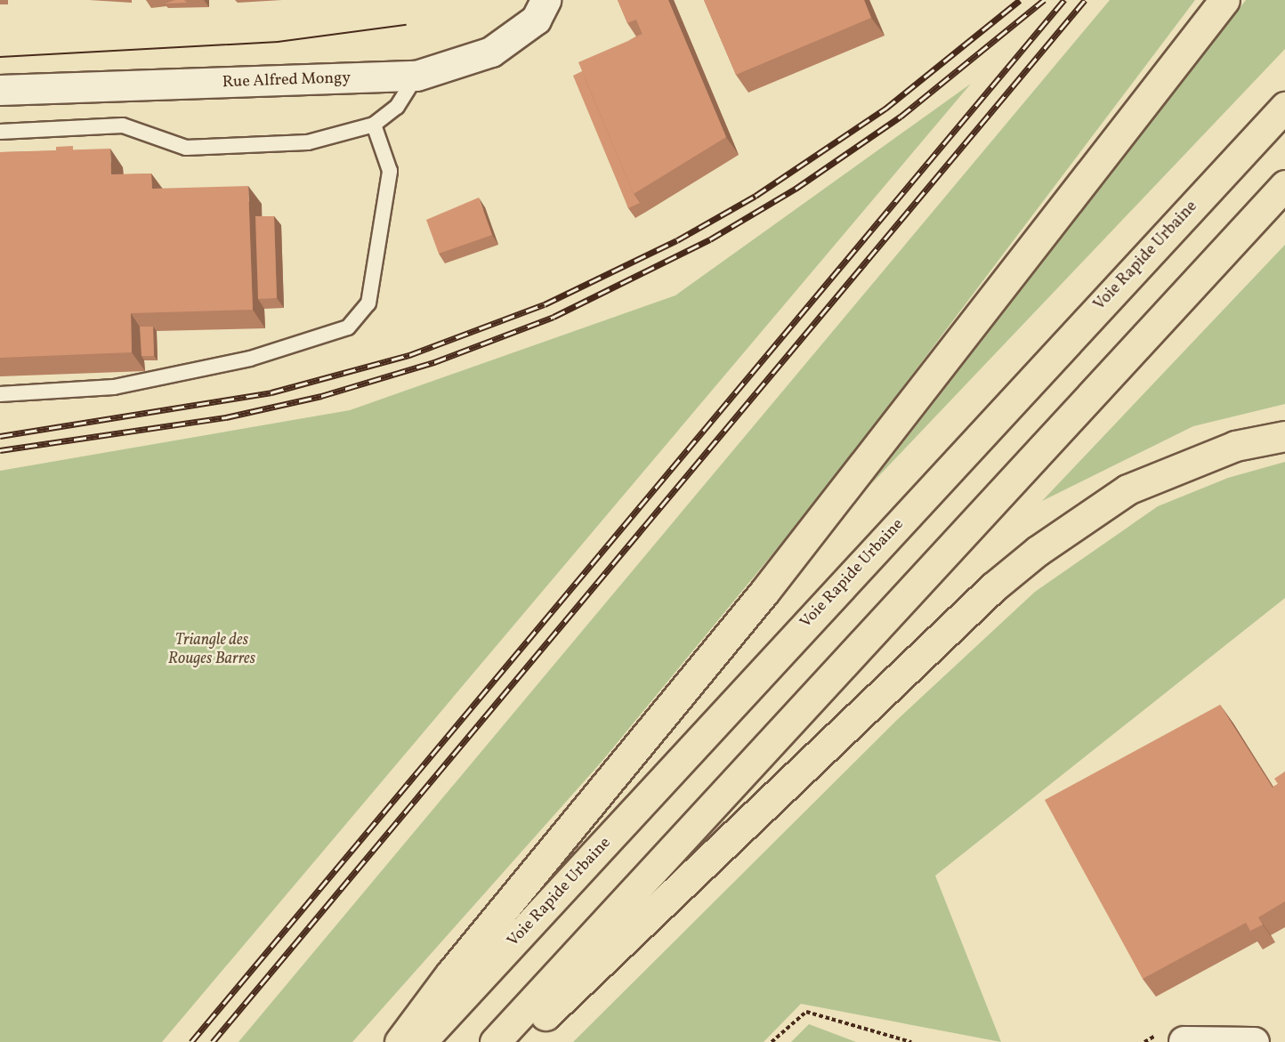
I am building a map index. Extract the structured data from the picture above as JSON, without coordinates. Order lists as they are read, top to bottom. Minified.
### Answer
{"streets":{"highway":["Voie Rapide Urbaine"],"street":["Rue Alfred Mongy"]},"parks":["Triangle des Rouges Barres"]}
